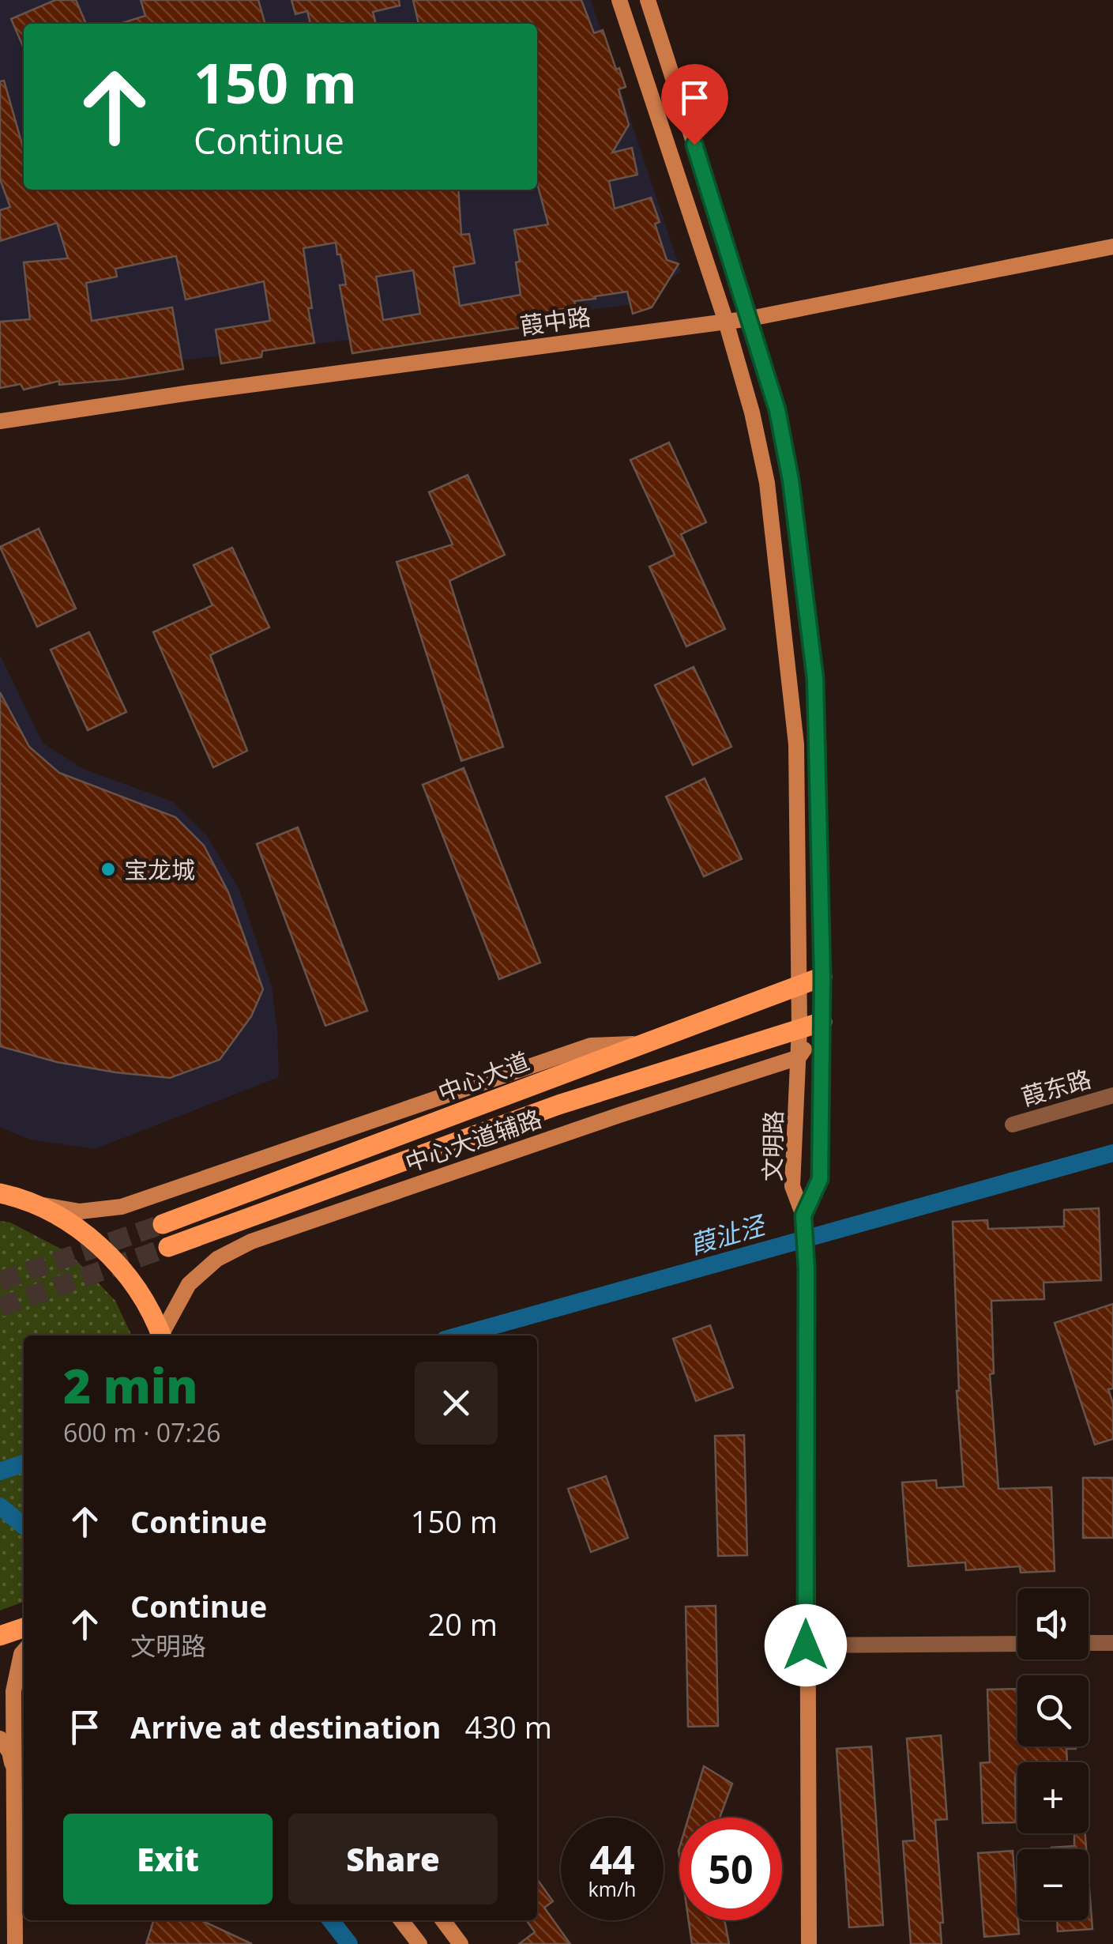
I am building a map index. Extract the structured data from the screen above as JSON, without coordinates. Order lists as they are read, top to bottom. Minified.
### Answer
{"streets":{"main road":["葭中路","中心大道","中心大道辅路","文明路"],"street":["葭东路"]},"crossings":[["葭中路","文明路"],["中心大道","文明路"],["中心大道辅路","文明路"]],"water":["葭沚泾"],"places":["宝龙城"],"page":{"turn":["150 m","Continue"],"heading":["2 min","600 m · 07:26"],"list":[{"name":"Continue","value":"150 m"},{"name":"Continue","note":"文明路","value":"20 m"},{"name":"Arrive at destination","value":"430 m"}],"map_buttons":["+","−"],"buttons":["Exit","Share"],"speed":"44 km/h","limit":"50"}}
